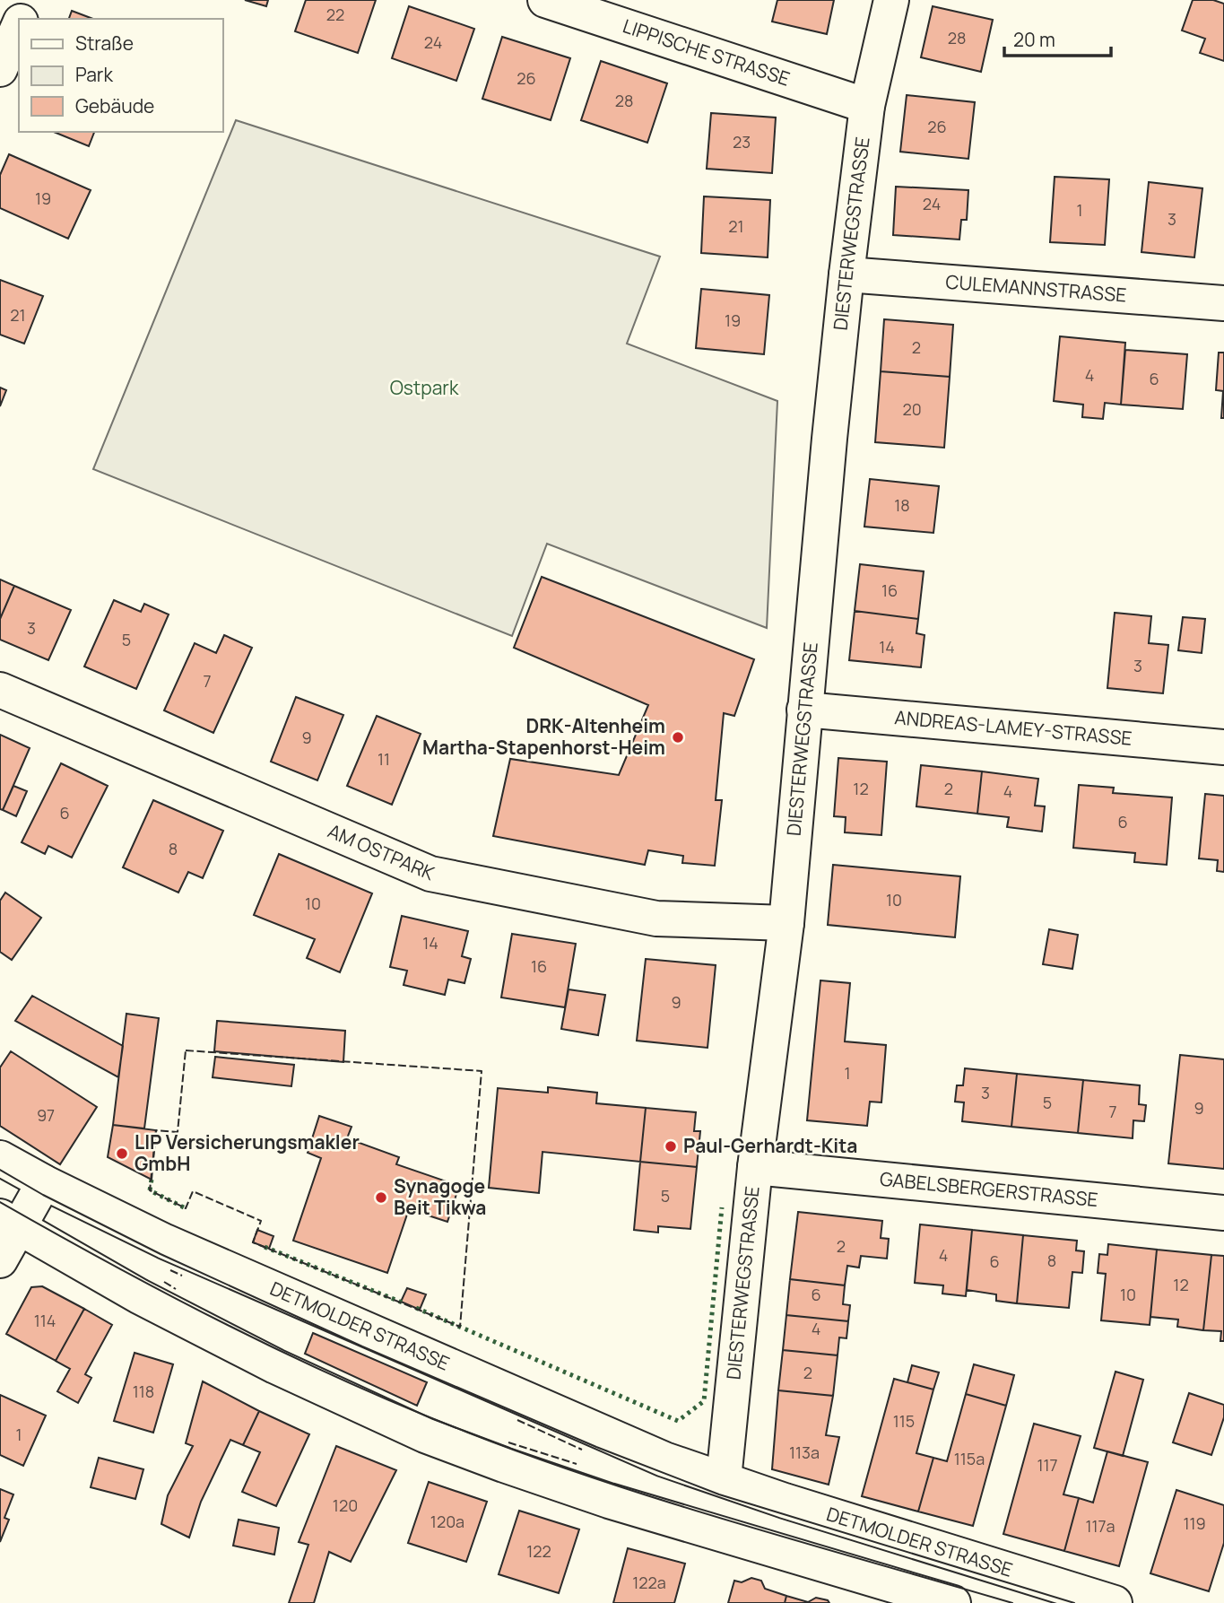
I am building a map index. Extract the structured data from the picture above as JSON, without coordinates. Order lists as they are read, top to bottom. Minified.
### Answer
{"streets":{"street":["LIPPISCHE STRASSE","DIESTERWEGSTRASSE","CULEMANNSTRASSE","ANDREAS-LAMEY-STRASSE","AM OSTPARK","GABELSBERGERSTRASSE","DETMOLDER STRASSE"]},"crossings":[["LIPPISCHE STRASSE","DIESTERWEGSTRASSE"],["DIESTERWEGSTRASSE","CULEMANNSTRASSE"],["DIESTERWEGSTRASSE","ANDREAS-LAMEY-STRASSE"],["DIESTERWEGSTRASSE","AM OSTPARK"],["DIESTERWEGSTRASSE","GABELSBERGERSTRASSE"],["DIESTERWEGSTRASSE","DETMOLDER STRASSE"]],"parks":["Ostpark"],"places":["DRK-Altenheim Martha-Stapenhorst-Heim","Paul-Gerhardt-Kita","LIP Versicherungsmakler GmbH","Synagoge Beit Tikwa"],"house_numbers":["22","28","24","26","28","26","23","19","24","1","3","21","21","19","2","4","6","20","18","16","3","5","14","3","7","9","11","12","2","4","6","6","8","10","10","14","16","9","1","3","5","9","7","97","5","2","4","8","6","12","6","10","114","4","2","118","115","1","113a","115a","117","120","120a","119","117a","122","122a"],"legend":["Straße","Park","Gebäude"],"scale_bar":"20 m"}
